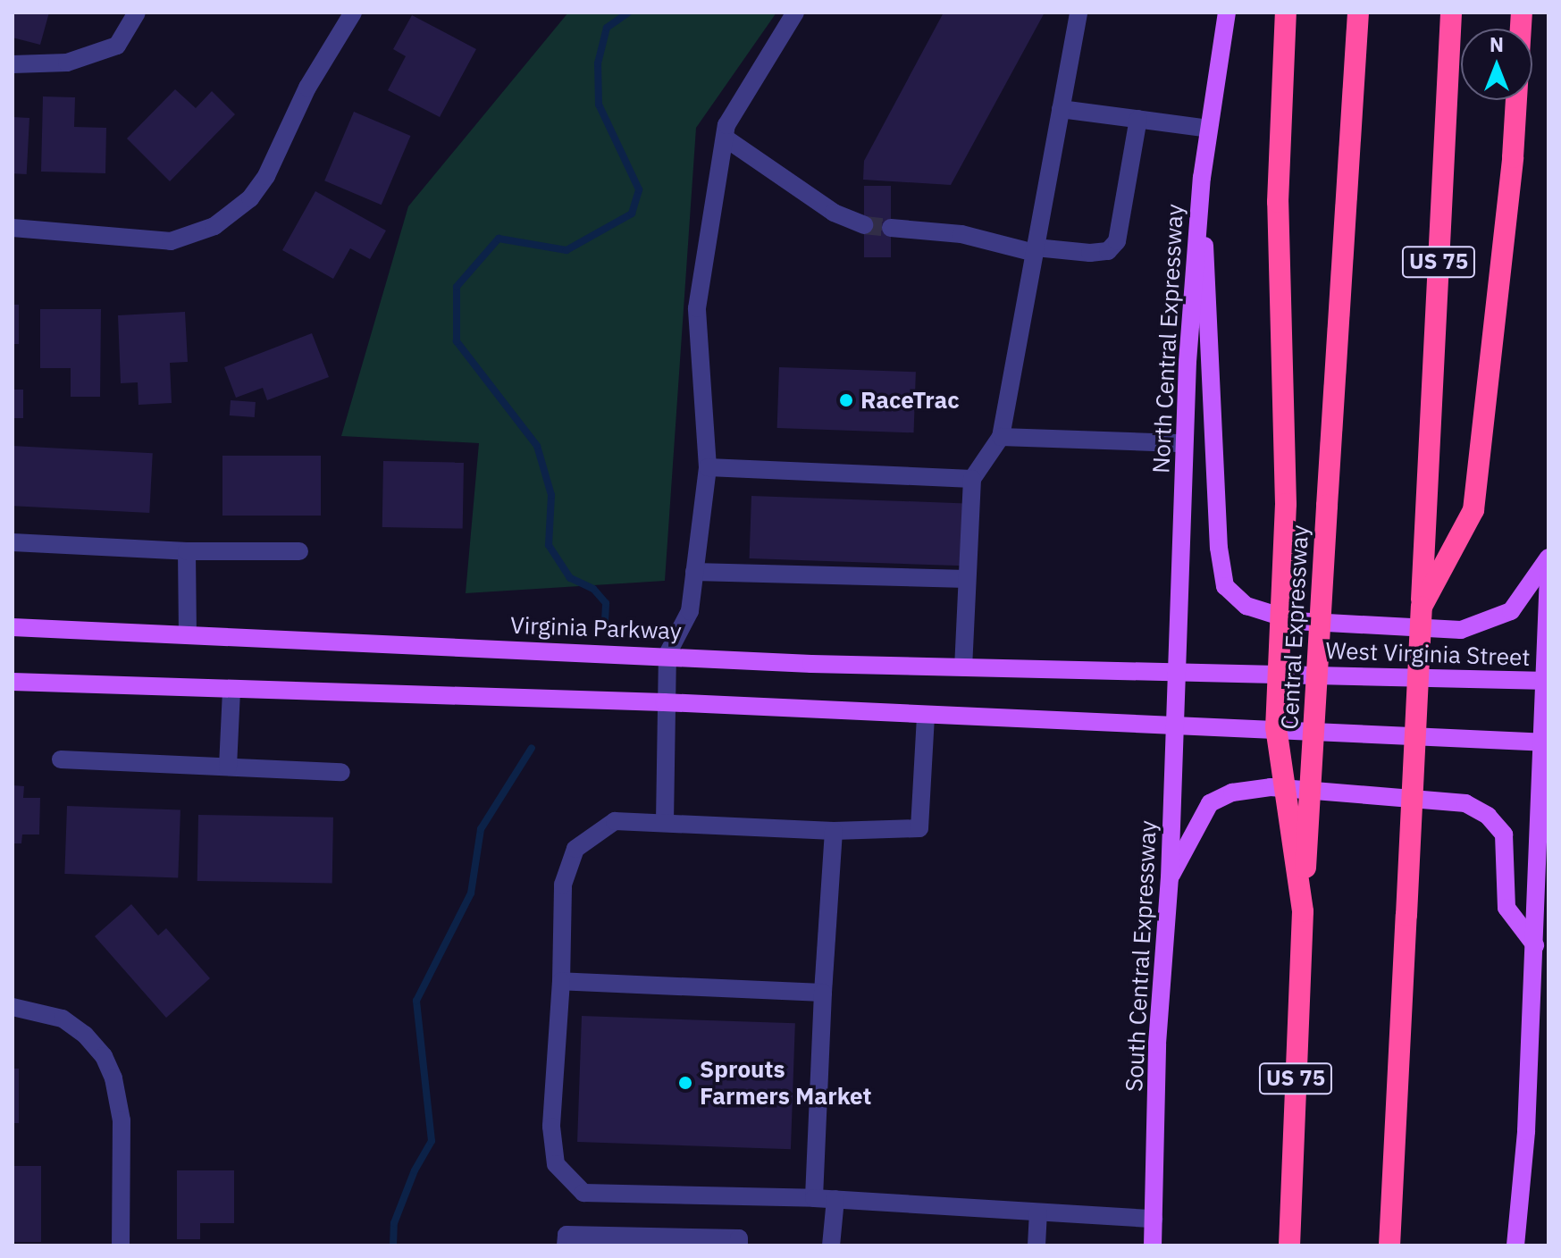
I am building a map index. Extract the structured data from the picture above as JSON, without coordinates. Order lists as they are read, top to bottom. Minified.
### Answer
{"streets":{"highway":["US 75","Central Expressway"],"main road":["North Central Expressway","Virginia Parkway","West Virginia Street","South Central Expressway"]},"crossings":[["North Central Expressway","Virginia Parkway"],["North Central Expressway","West Virginia Street"],["North Central Expressway","South Central Expressway"],["Virginia Parkway","West Virginia Street"],["Virginia Parkway","South Central Expressway"],["West Virginia Street","South Central Expressway"]],"places":["RaceTrac","Sprouts Farmers Market"],"north":"top"}
